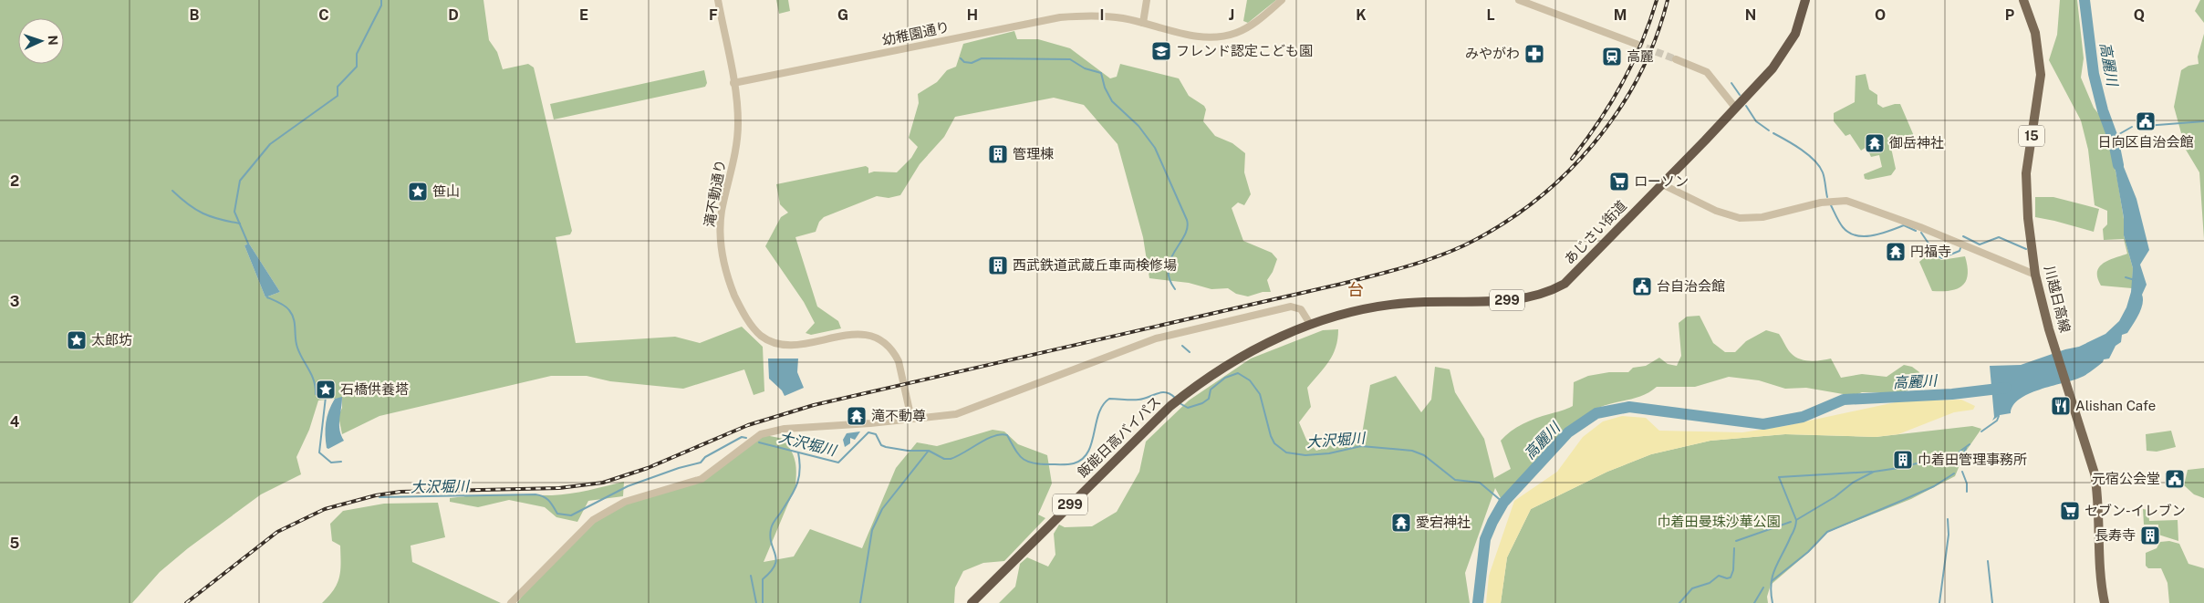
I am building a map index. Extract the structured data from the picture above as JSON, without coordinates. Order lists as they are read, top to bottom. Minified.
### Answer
{"streets":{"highway":["あじさい街道","299","飯能日高バイパス"],"main road":["15","川越日高線"],"street":["幼稚園通り","滝不動通り"]},"crossings":[["幼稚園通り","滝不動通り"],["あじさい街道","飯能日高バイパス"]],"districts":["台"],"water":["高麗川","大沢堀川"],"parks":["巾着田曼珠沙華公園"],"places":{"school or university":["フレンド認定こども園"],"pharmacy":["みやがわ"],"station":["高麗"],"public building":["日向区自治会館","台自治会館","元宿公会堂"],"temple":["御岳神社","円福寺","滝不動尊","愛宕神社"],"building":["管理棟","西武鉄道武蔵丘車両検修場","巾着田管理事務所","長寿寺"],"supermarket":["ローソン","セブン-イレブン"],"place":["笹山","太郎坊","石橋供養塔"],"restaurant":["Alishan Cafe"]},"north":"right","grid":{"columns":["B","C","D","E","F","G","H","I","J","K","L","M","N","O","P","Q"],"rows":["2","3","4","5"]}}
